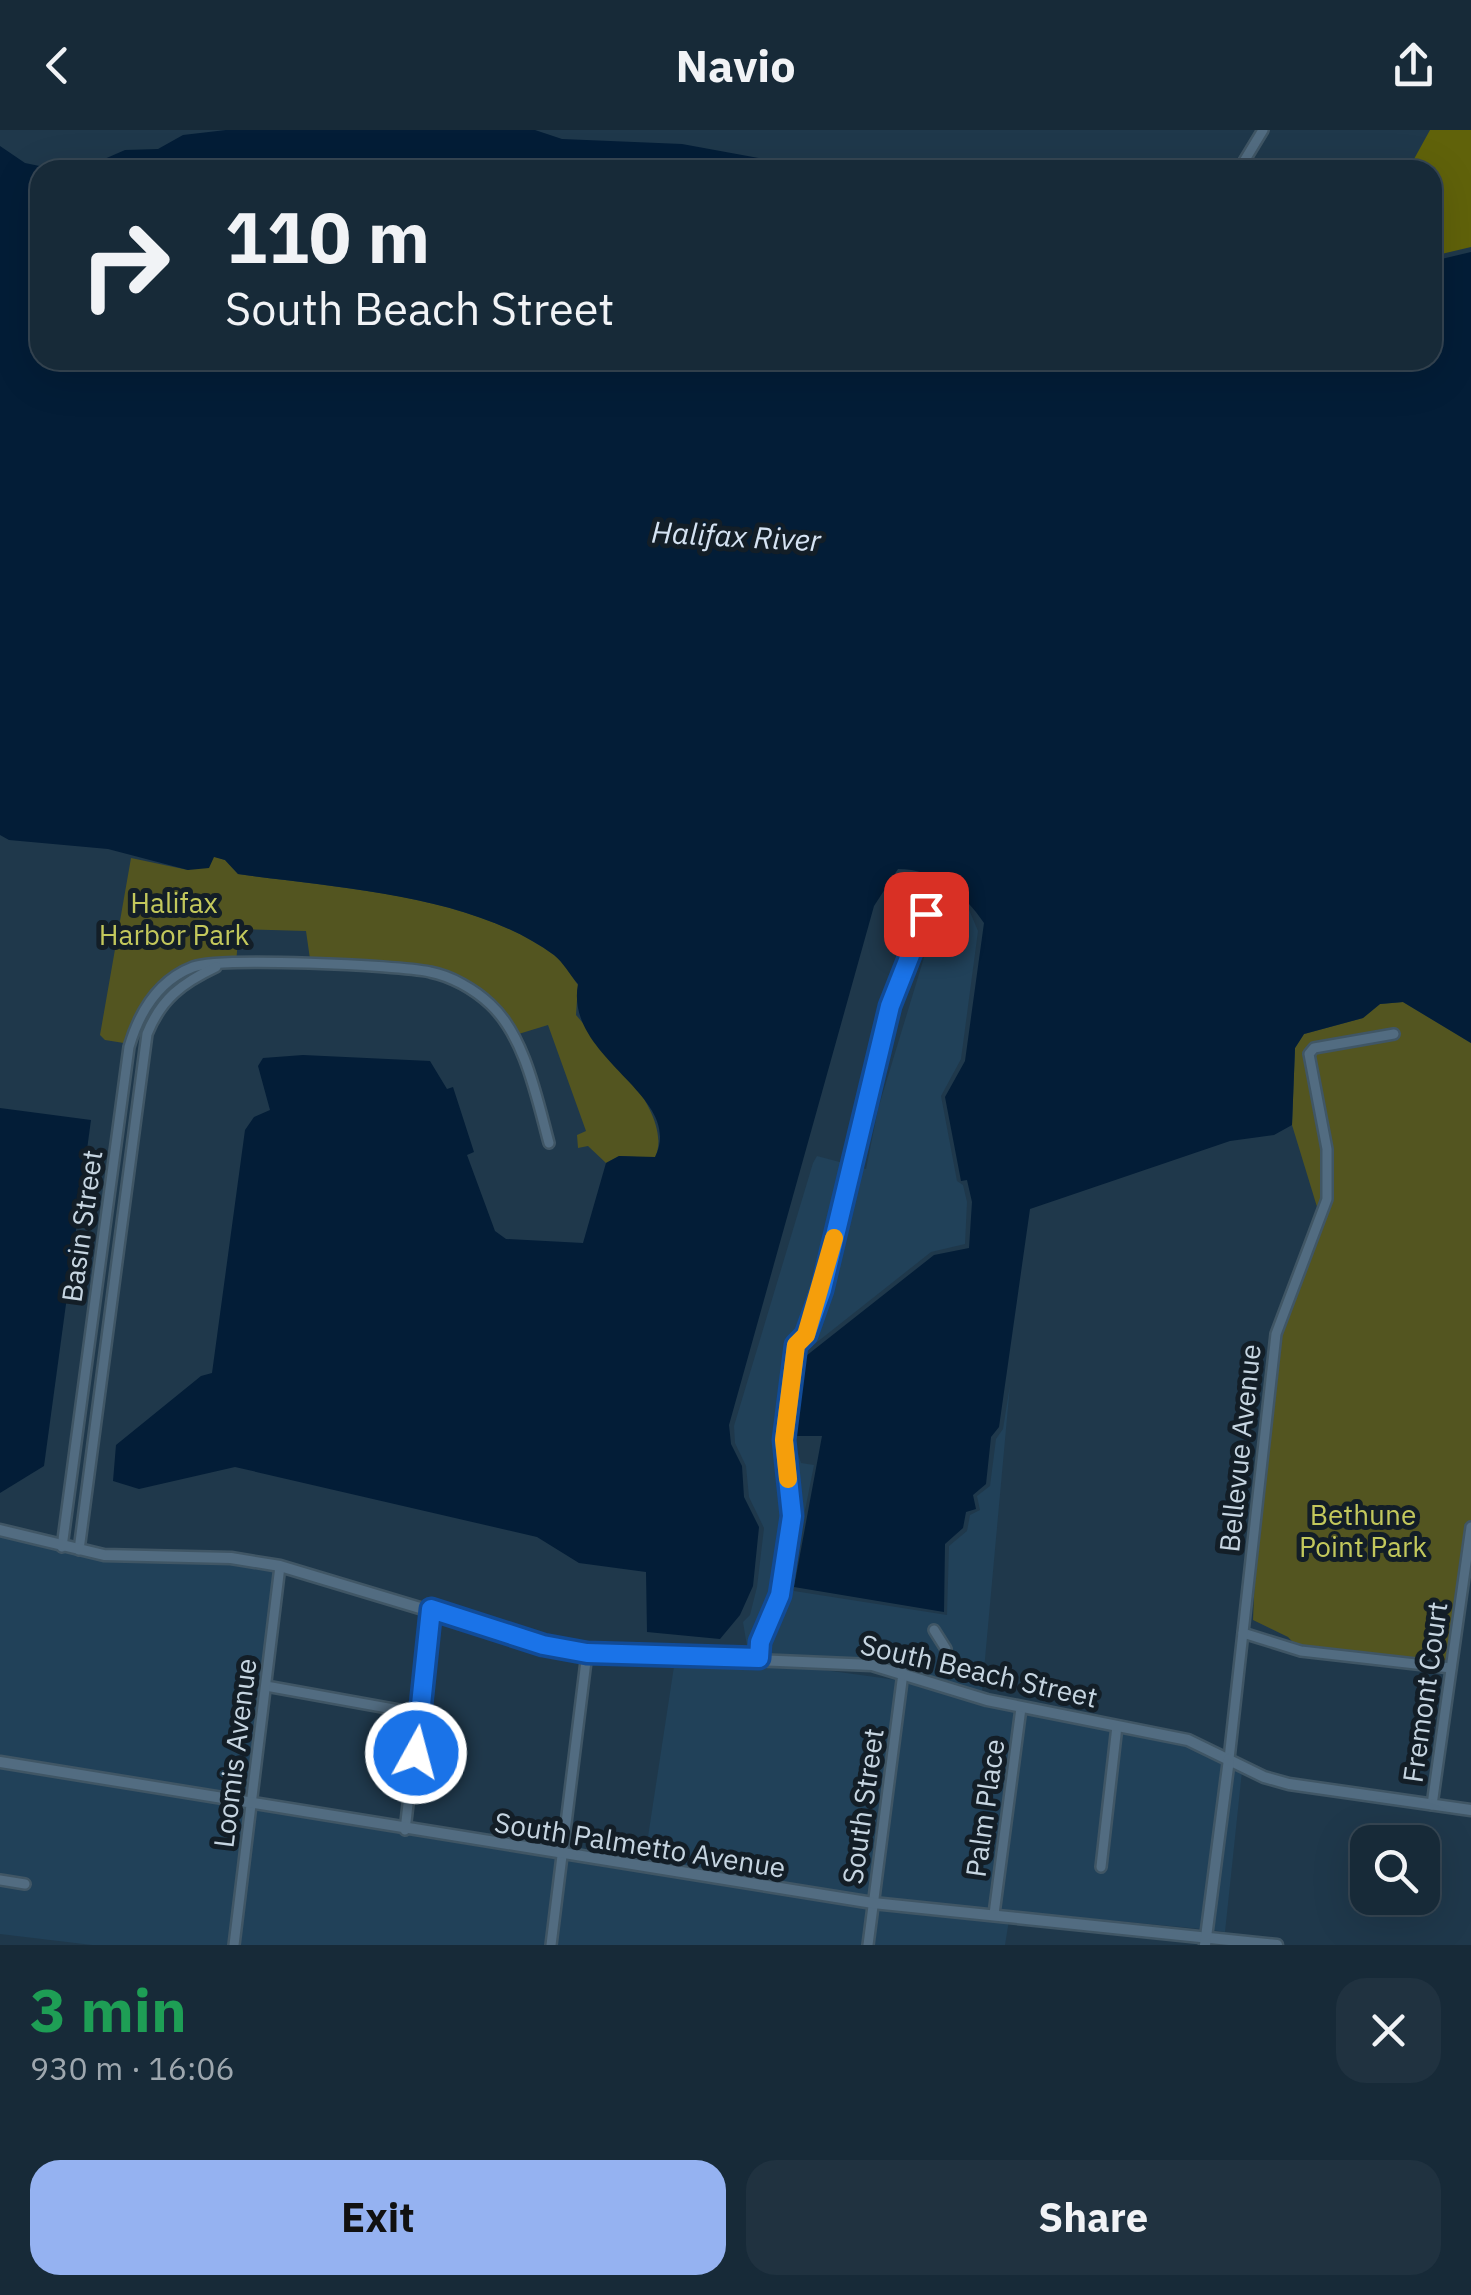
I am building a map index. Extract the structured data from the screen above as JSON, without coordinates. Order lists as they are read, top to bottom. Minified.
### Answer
{"streets":{"street":["Basin Street","Bellevue Avenue","South Beach Street","Fremont Court","Loomis Avenue","South Street","Palm Place","South Palmetto Avenue"]},"crossings":[["Basin Street","South Beach Street"],["Bellevue Avenue","South Beach Street"],["Bellevue Avenue","South Palmetto Avenue"],["South Beach Street","Fremont Court"],["South Beach Street","Loomis Avenue"],["South Beach Street","South Street"],["South Beach Street","Palm Place"],["Loomis Avenue","South Palmetto Avenue"],["South Street","South Palmetto Avenue"],["Palm Place","South Palmetto Avenue"]],"water":["Halifax River"],"parks":["Halifax Harbor Park","Bethune Point Park"],"page":{"header":"Navio","turn":["110 m","South Beach Street"],"heading":["3 min","930 m · 16:06"],"buttons":["Exit","Share"]}}
